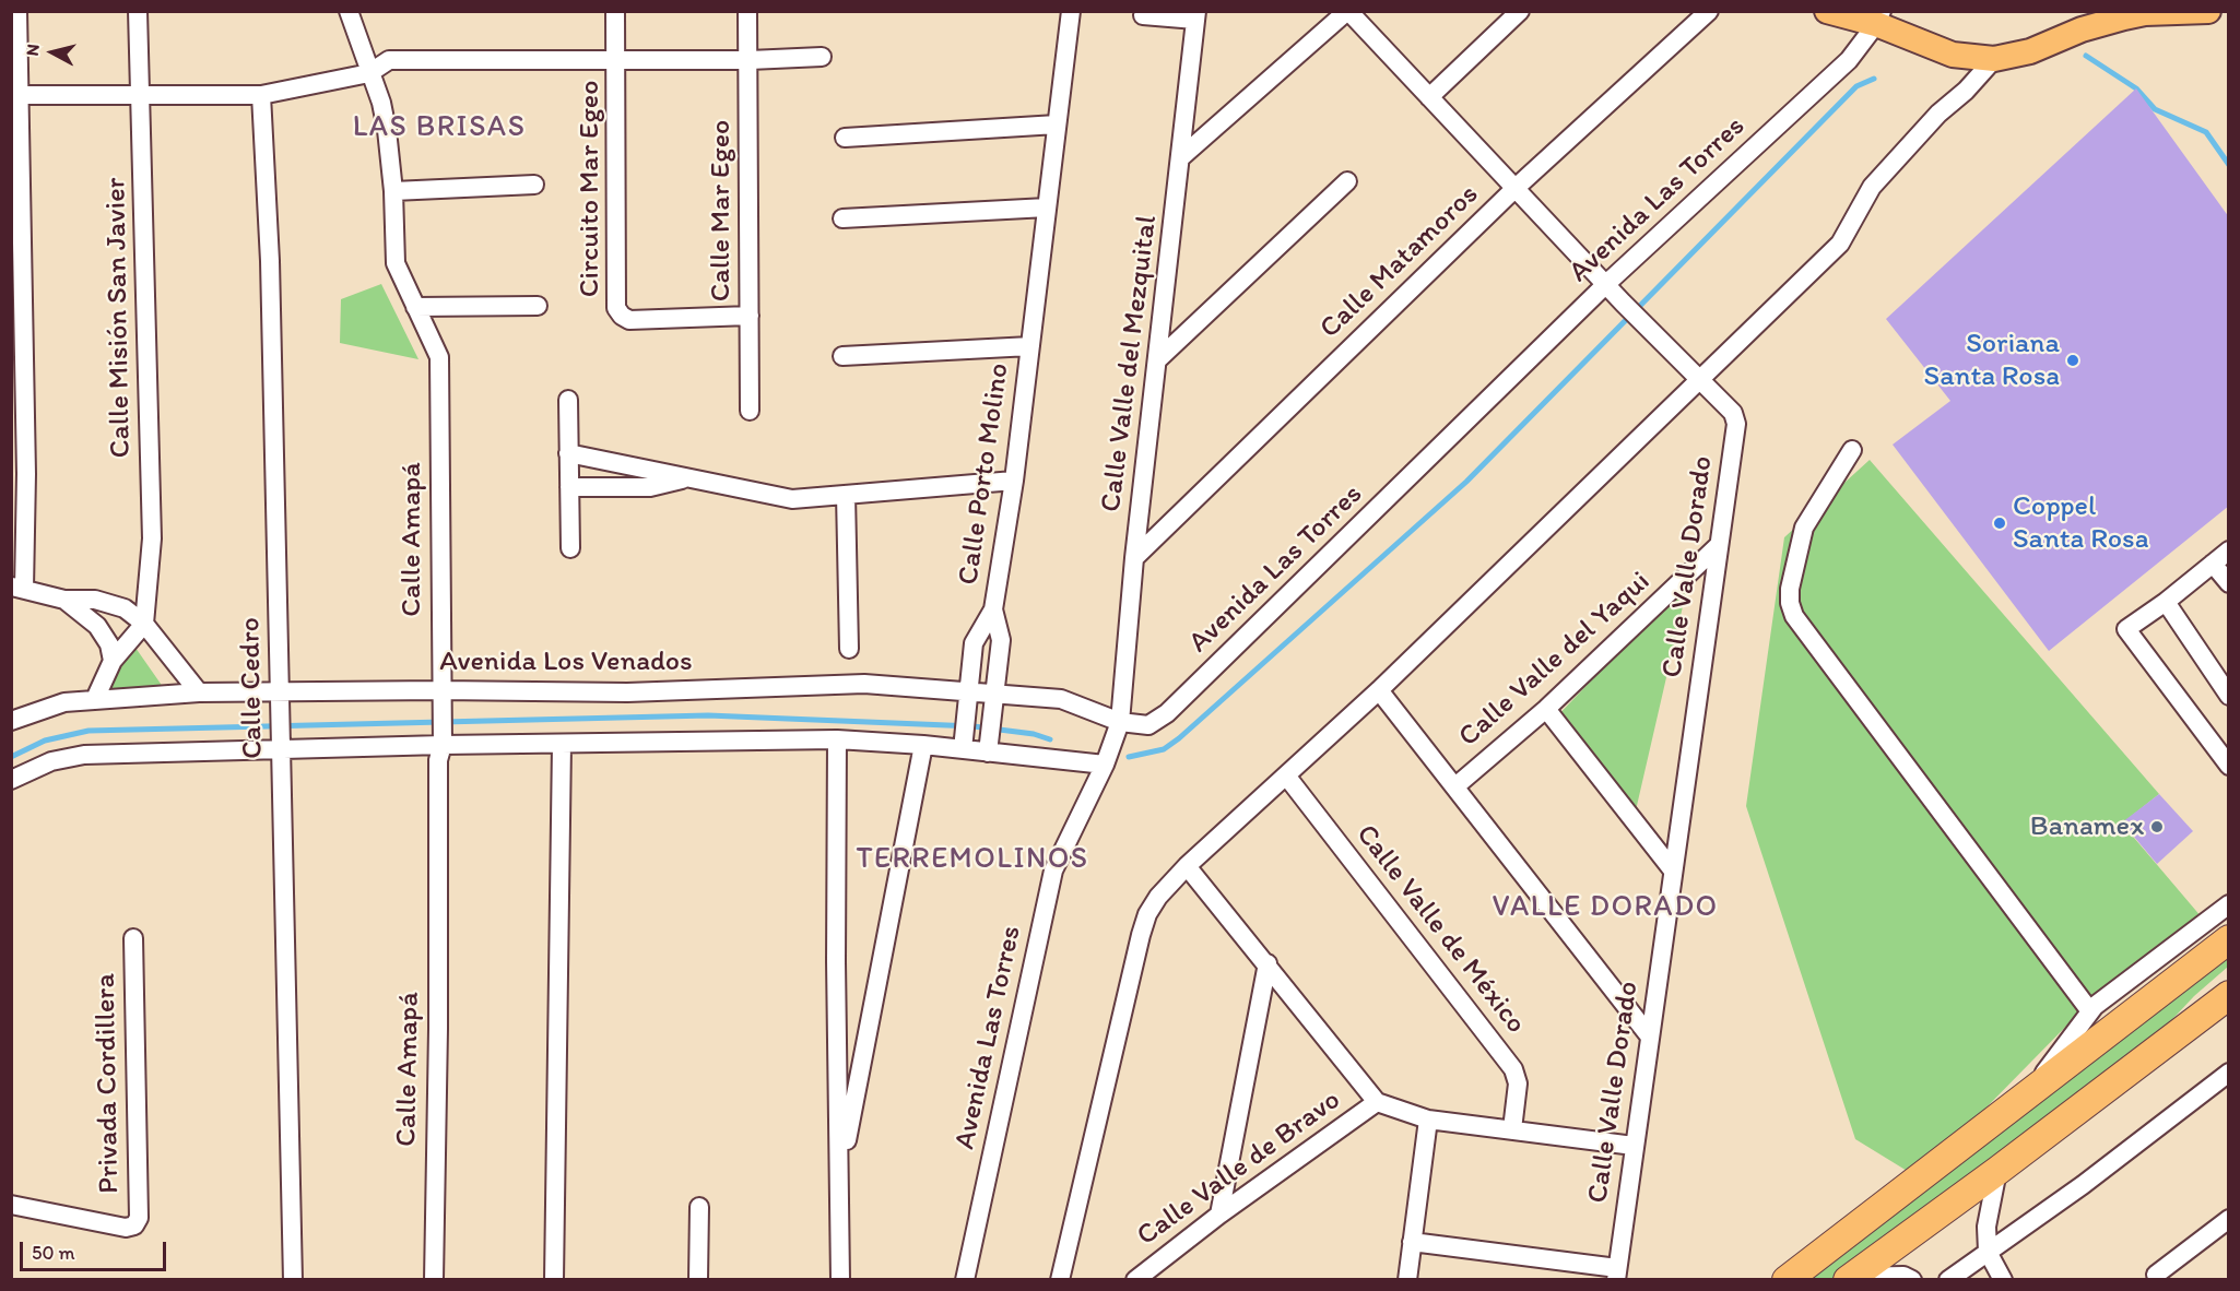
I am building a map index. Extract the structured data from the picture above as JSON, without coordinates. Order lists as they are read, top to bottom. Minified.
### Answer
{"streets":{"street":["Circuito Mar Egeo","Avenida Las Torres","Calle Mar Egeo","Calle Matamoros","Calle Misión San Javier","Calle Valle del Mezquital","Calle Porto Molino","Calle Amapá","Calle Valle Dorado","Calle Valle del Yaqui","Avenida Los Venados","Calle Cedro","Calle Valle de México","Privada Cordillera","Calle Valle de Bravo"]},"crossings":[["Circuito Mar Egeo","Calle Mar Egeo"],["Avenida Las Torres","Calle Valle del Mezquital"],["Avenida Las Torres","Calle Valle Dorado"],["Avenida Las Torres","Avenida Los Venados"],["Calle Matamoros","Calle Valle del Mezquital"],["Calle Matamoros","Calle Valle Dorado"],["Calle Valle del Mezquital","Avenida Los Venados"],["Calle Porto Molino","Avenida Los Venados"],["Calle Amapá","Avenida Los Venados"],["Calle Valle Dorado","Calle Valle del Yaqui"],["Avenida Los Venados","Calle Cedro"]],"districts":["LAS BRISAS","TERREMOLINOS","VALLE DORADO"],"places":["Soriana Santa Rosa","Coppel Santa Rosa","Banamex"],"scale_bar":"50 m","north":"left"}
